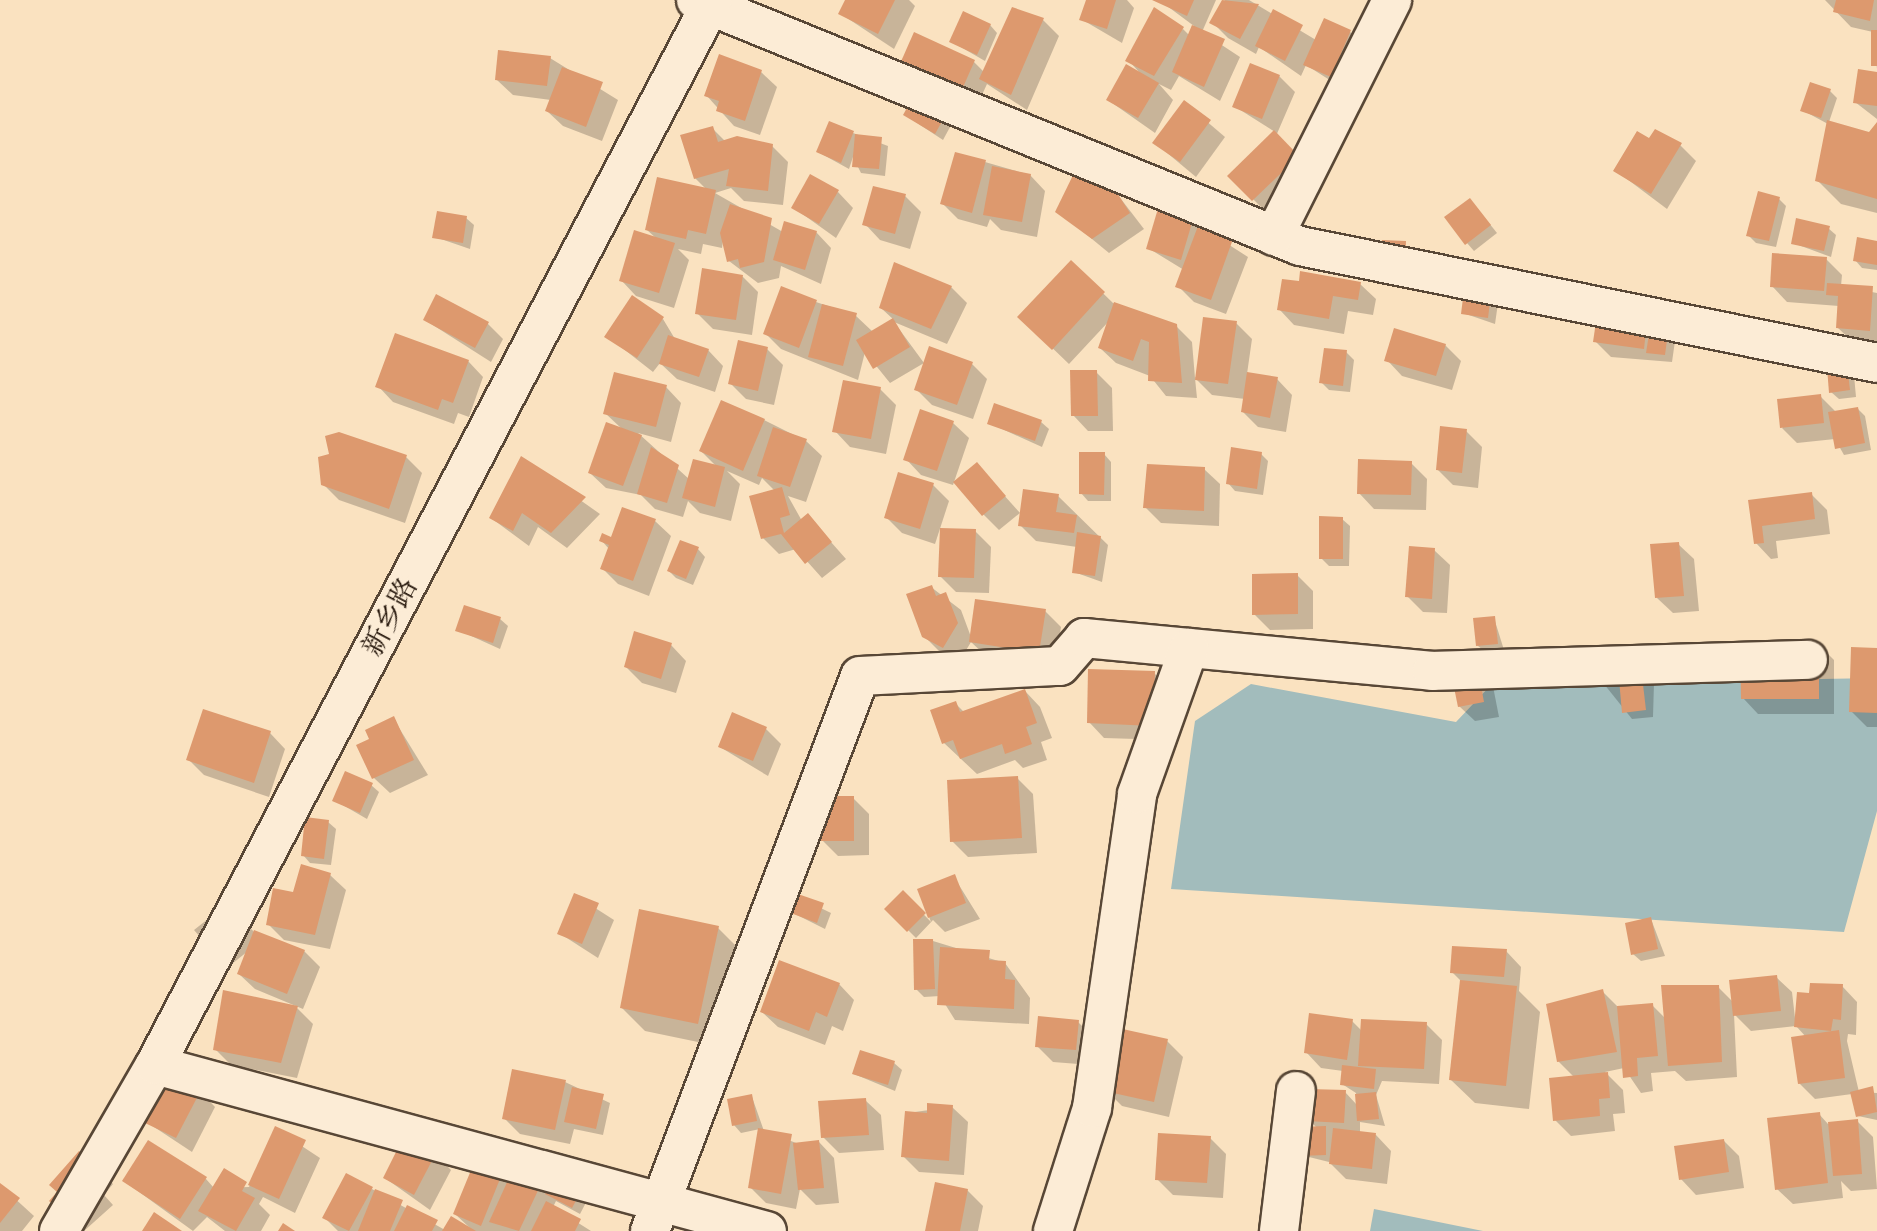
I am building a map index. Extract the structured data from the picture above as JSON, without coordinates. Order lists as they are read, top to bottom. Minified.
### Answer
{"streets":{"street":["新乡路"]}}
